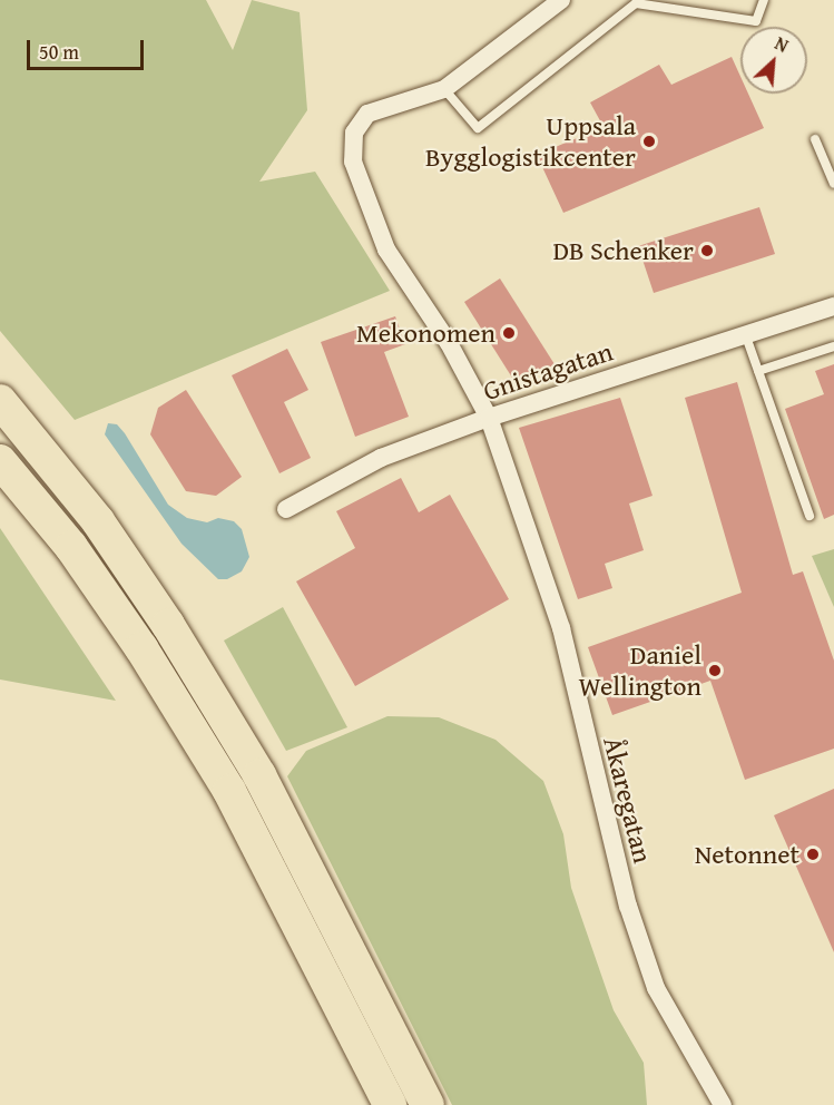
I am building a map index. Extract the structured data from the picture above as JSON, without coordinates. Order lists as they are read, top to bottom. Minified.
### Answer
{"streets":{"street":["Gnistagatan","Åkaregatan"]},"crossings":[["Gnistagatan","Åkaregatan"]],"places":["Uppsala Bygglogistikcenter","DB Schenker","Mekonomen","Daniel Wellington","Netonnet"],"scale_bar":"50 m","north":"top right"}
